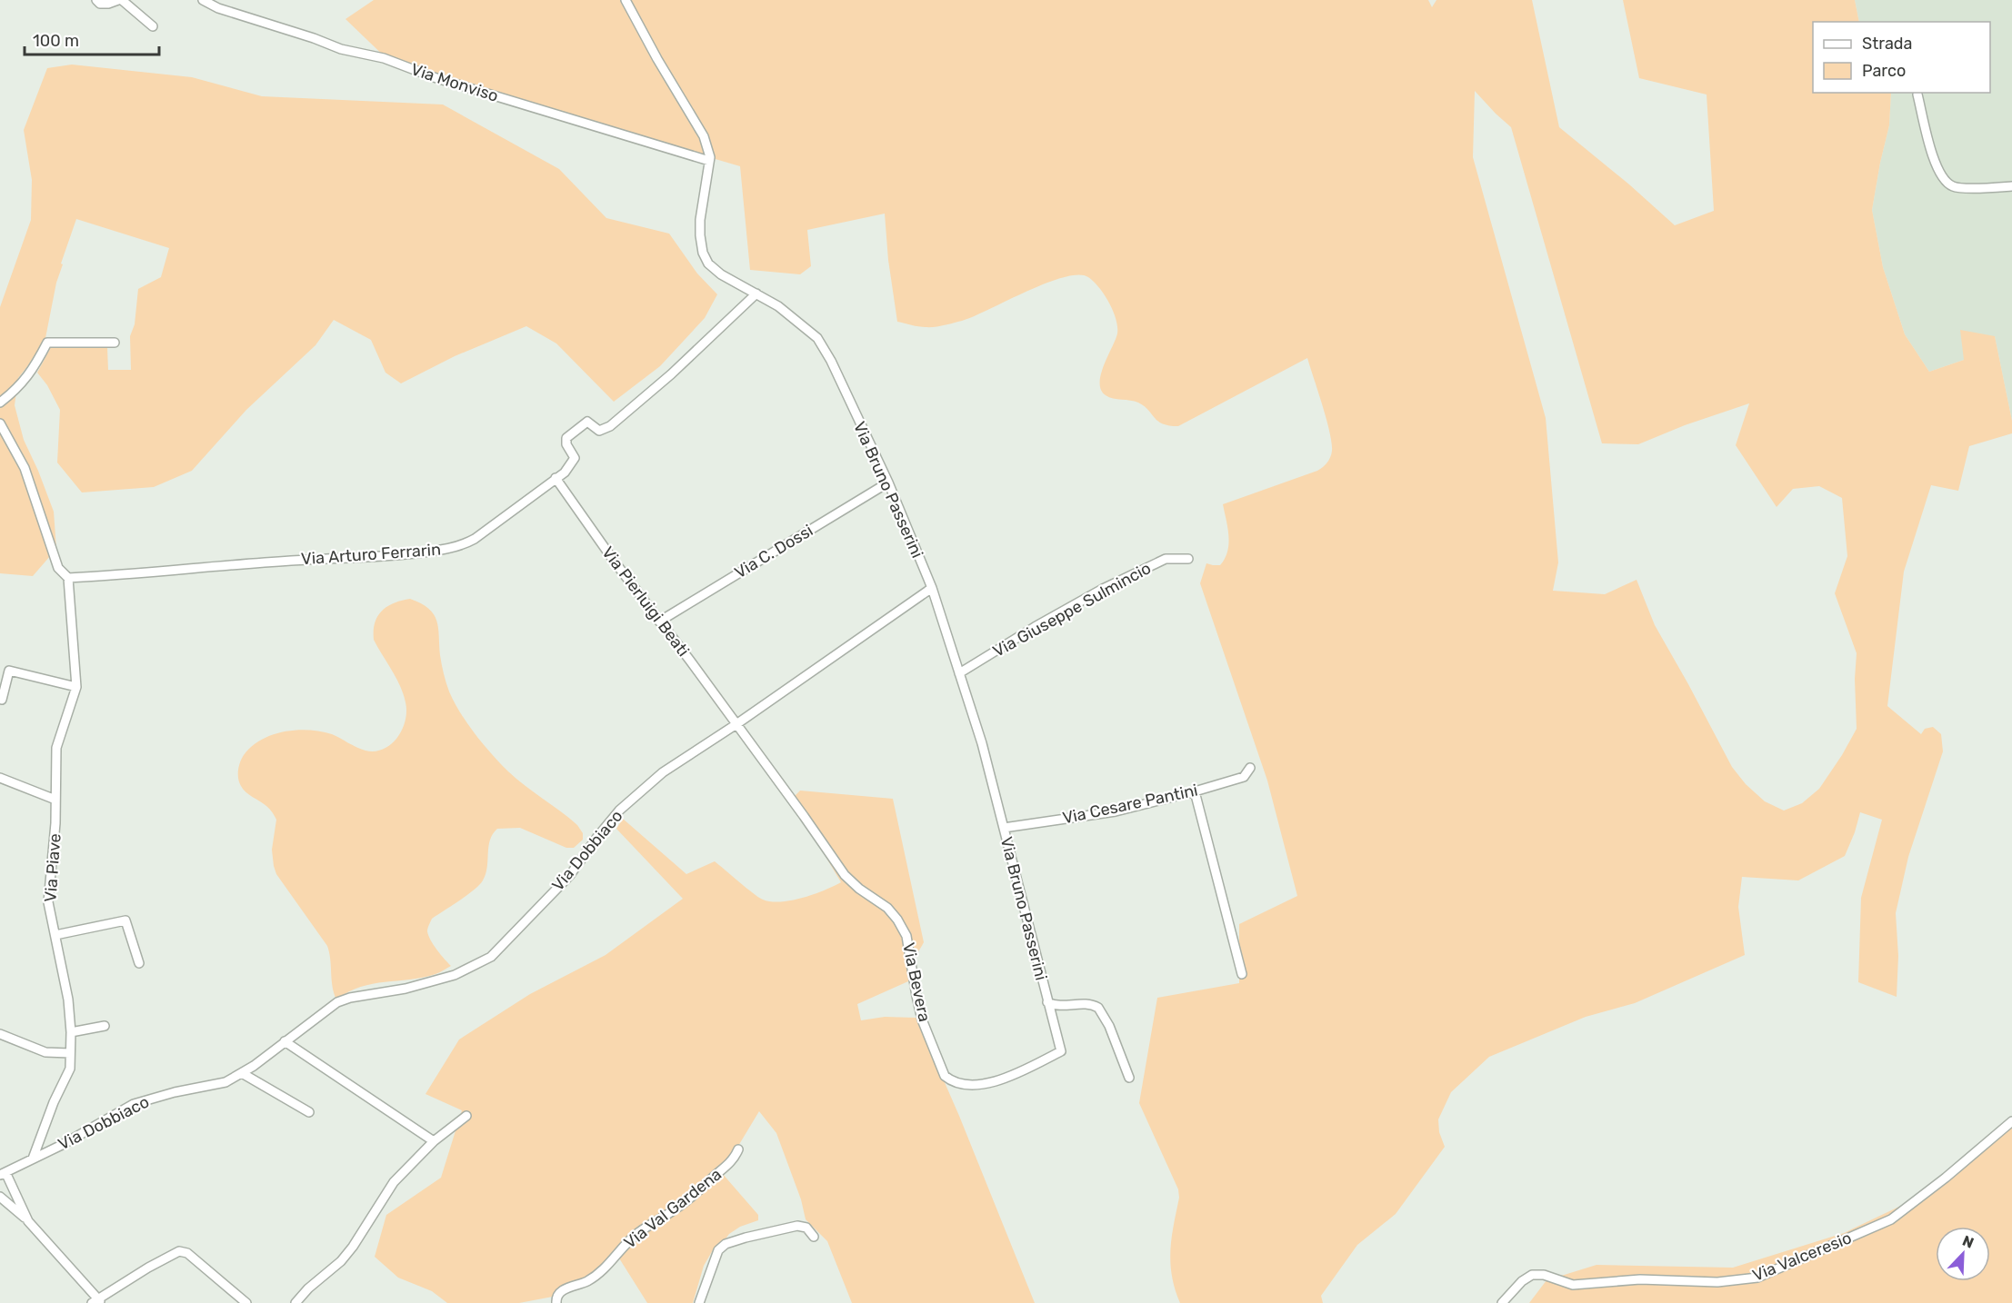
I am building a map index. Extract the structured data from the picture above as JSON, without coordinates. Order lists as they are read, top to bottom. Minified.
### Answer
{"streets":{"street":["Via Monviso","Via Bruno Passerini","Via C. Dossi","Via Arturo Ferrarin","Via Pierluigi Beati","Via Giuseppe Sulmincio","Via Cesare Pantini","Via Dobbiaco","Via Piave","Via Bevera","Via Val Gardena","Via Valceresio"]},"crossings":[["Via Monviso","Via Bruno Passerini"],["Via Bruno Passerini","Via C. Dossi"],["Via Bruno Passerini","Via Arturo Ferrarin"],["Via Bruno Passerini","Via Giuseppe Sulmincio"],["Via Bruno Passerini","Via Cesare Pantini"],["Via Bruno Passerini","Via Dobbiaco"],["Via Bruno Passerini","Via Bevera"],["Via C. Dossi","Via Pierluigi Beati"],["Via Arturo Ferrarin","Via Pierluigi Beati"],["Via Arturo Ferrarin","Via Piave"],["Via Pierluigi Beati","Via Dobbiaco"],["Via Pierluigi Beati","Via Bevera"],["Via Dobbiaco","Via Piave"],["Via Dobbiaco","Via Bevera"]],"legend":["Strada","Parco"],"scale_bar":"100 m","north":"top right"}
